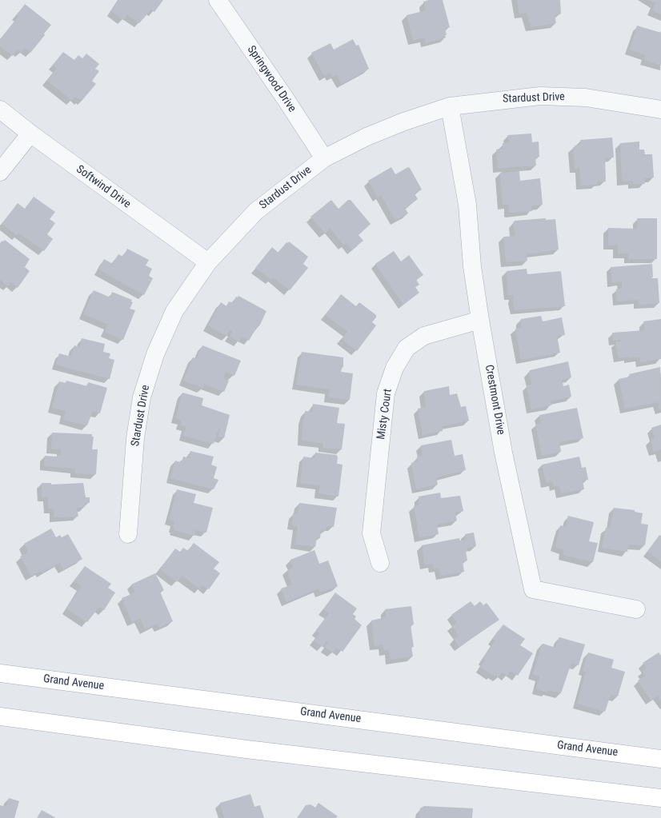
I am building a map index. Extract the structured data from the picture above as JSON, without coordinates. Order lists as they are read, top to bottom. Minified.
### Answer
{"streets":{"main road":["Grand Avenue"],"street":["Springwood Drive","Stardust Drive","Softwind Drive","Crestmont Drive","Misty Court"]},"crossings":[["Springwood Drive","Stardust Drive"],["Stardust Drive","Softwind Drive"],["Stardust Drive","Crestmont Drive"],["Crestmont Drive","Misty Court"]]}
